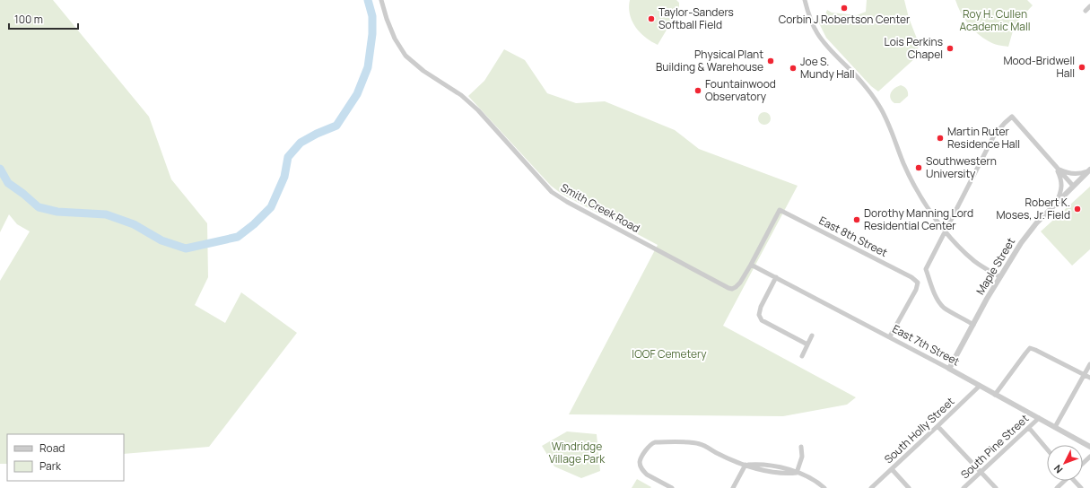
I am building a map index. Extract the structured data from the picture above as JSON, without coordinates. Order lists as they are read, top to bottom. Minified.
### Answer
{"streets":{"street":["Smith Creek Road","East 8th Street","Maple Street","East 7th Street","South Holly Street","South Pine Street"]},"crossings":[["Smith Creek Road","East 8th Street"],["Smith Creek Road","East 7th Street"],["East 8th Street","East 7th Street"],["Maple Street","East 7th Street"],["East 7th Street","South Holly Street"],["East 7th Street","South Pine Street"]],"parks":["Roy H. Cullen Academic Mall","IOOF Cemetery","Windridge Village Park"],"places":["Corbin J Robertson Center","Taylor-Sanders Softball Field","Lois Perkins Chapel","Physical Plant Building & Warehouse","Mood-Bridwell Hall","Joe S. Mundy Hall","Fountainwood Observatory","Martin Ruter Residence Hall","Southwestern University","Robert K. Moses, Jr. Field","Dorothy Manning Lord Residential Center"],"legend":["Road","Park"],"scale_bar":"100 m","north":"bottom left"}
